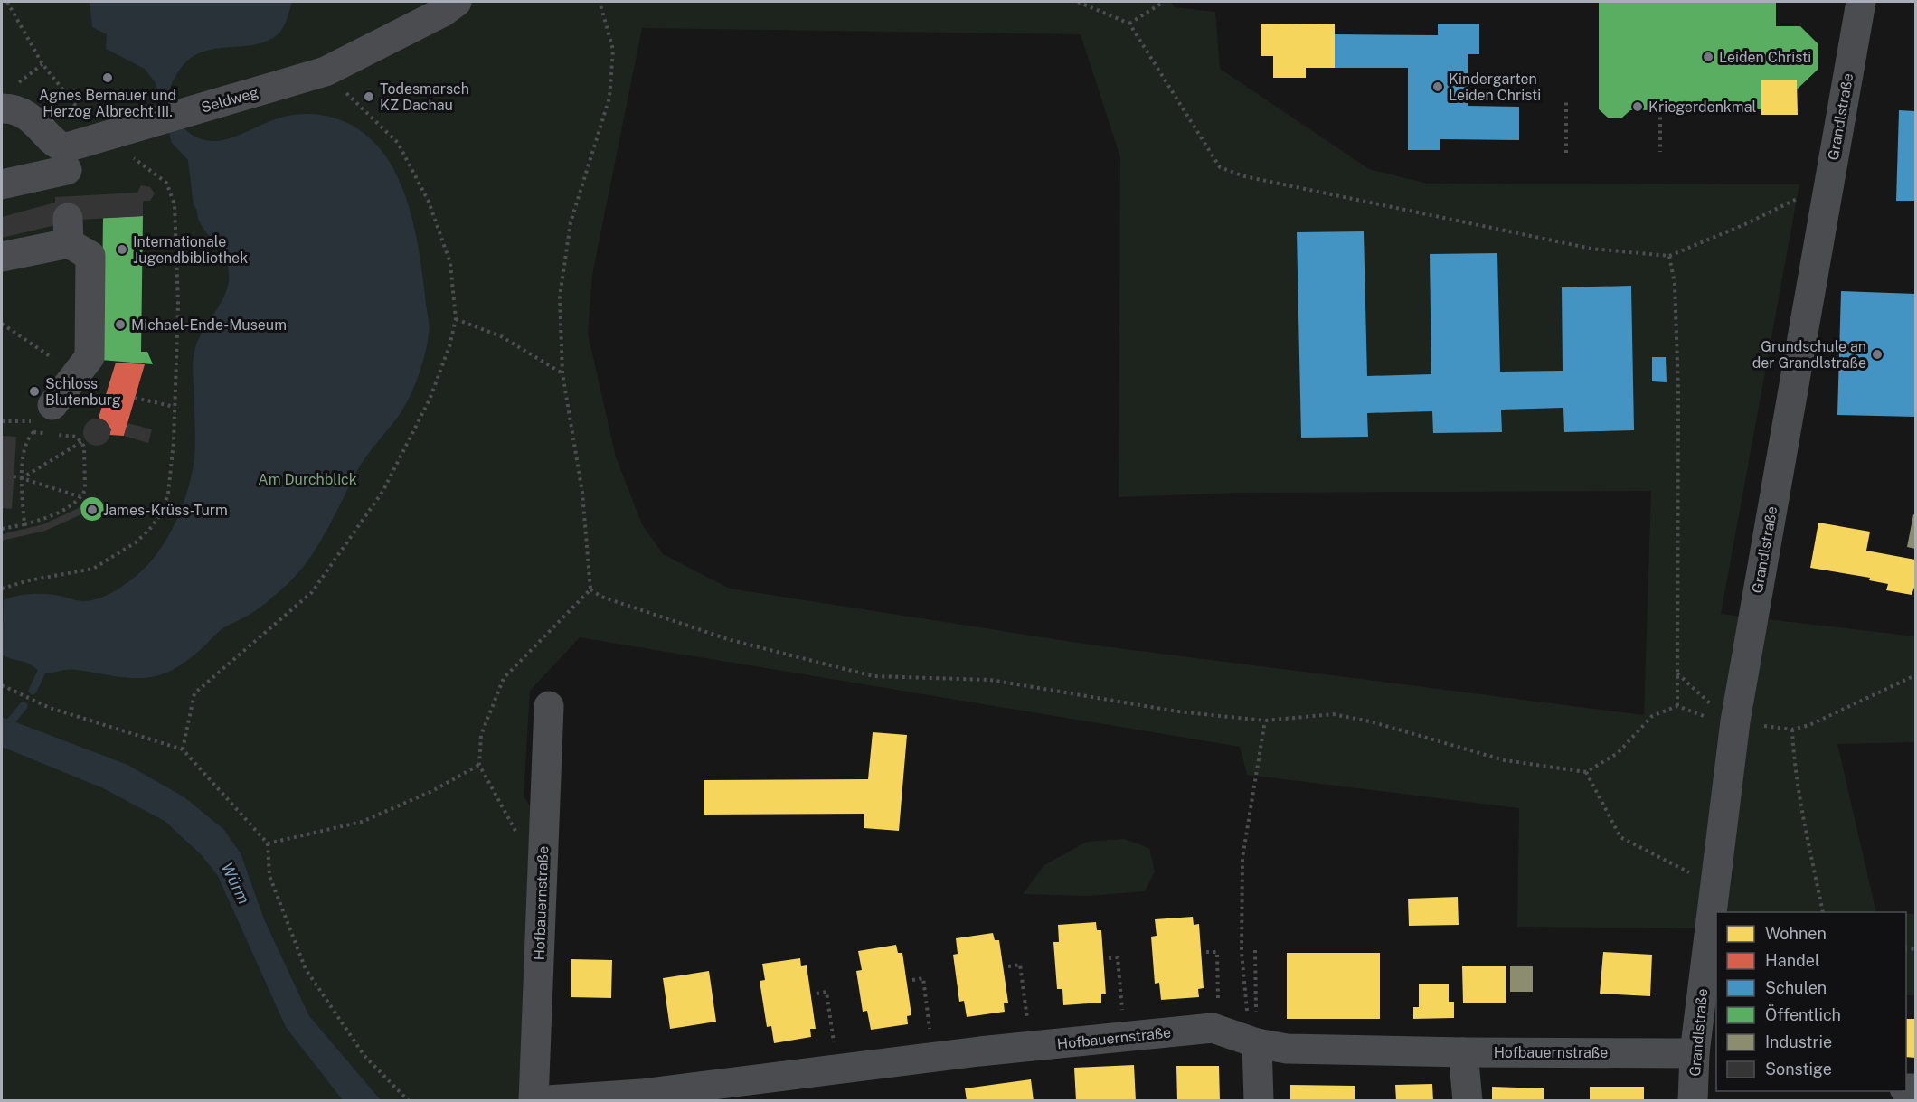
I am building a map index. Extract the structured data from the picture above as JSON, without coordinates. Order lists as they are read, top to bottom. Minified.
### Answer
{"streets":{"street":["Seldweg","Grandlstraße","Hofbauernstraße"]},"crossings":[["Grandlstraße","Hofbauernstraße"]],"water":["Würm"],"parks":["Am Durchblick"],"places":["Leiden Christi","Agnes Bernauer und Herzog Albrecht III.","Kindergarten Leiden Christi","Todesmarsch KZ Dachau","Kriegerdenkmal","Internationale Jugendbibliothek","Michael-Ende-Museum","Grundschule an der Grandlstraße","Schloss Blutenburg","James-Krüss-Turm"],"legend":["Wohnen","Handel","Schulen","Öffentlich","Industrie","Sonstige"]}
